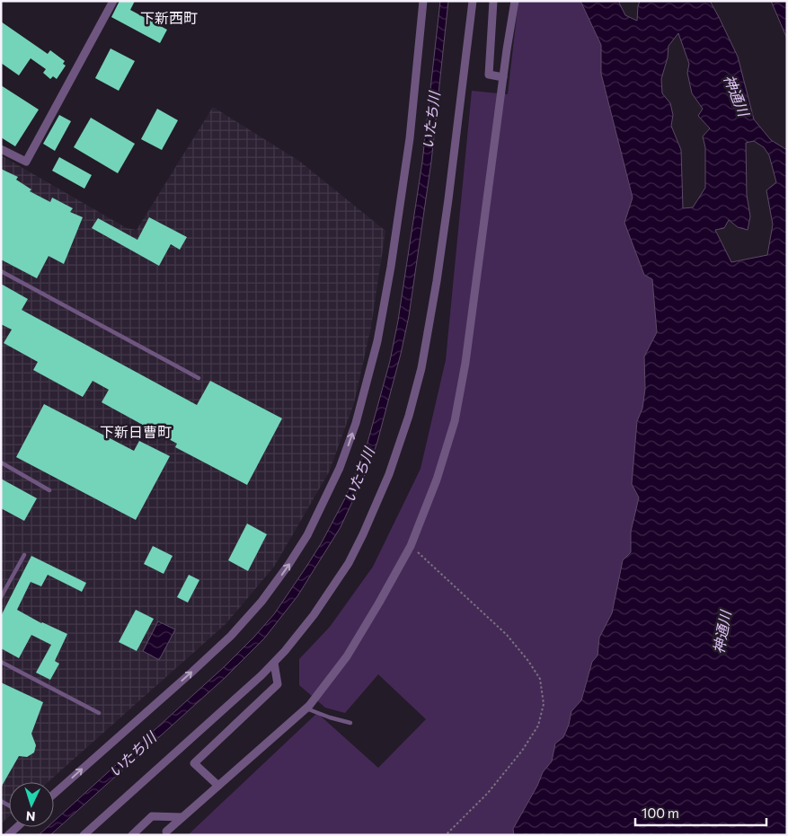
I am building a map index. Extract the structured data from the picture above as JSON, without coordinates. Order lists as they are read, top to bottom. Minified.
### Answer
{"districts":["下新西町","下新日曹町"],"water":["神通川","いたち川"],"scale_bar":"100 m","north":"bottom"}
